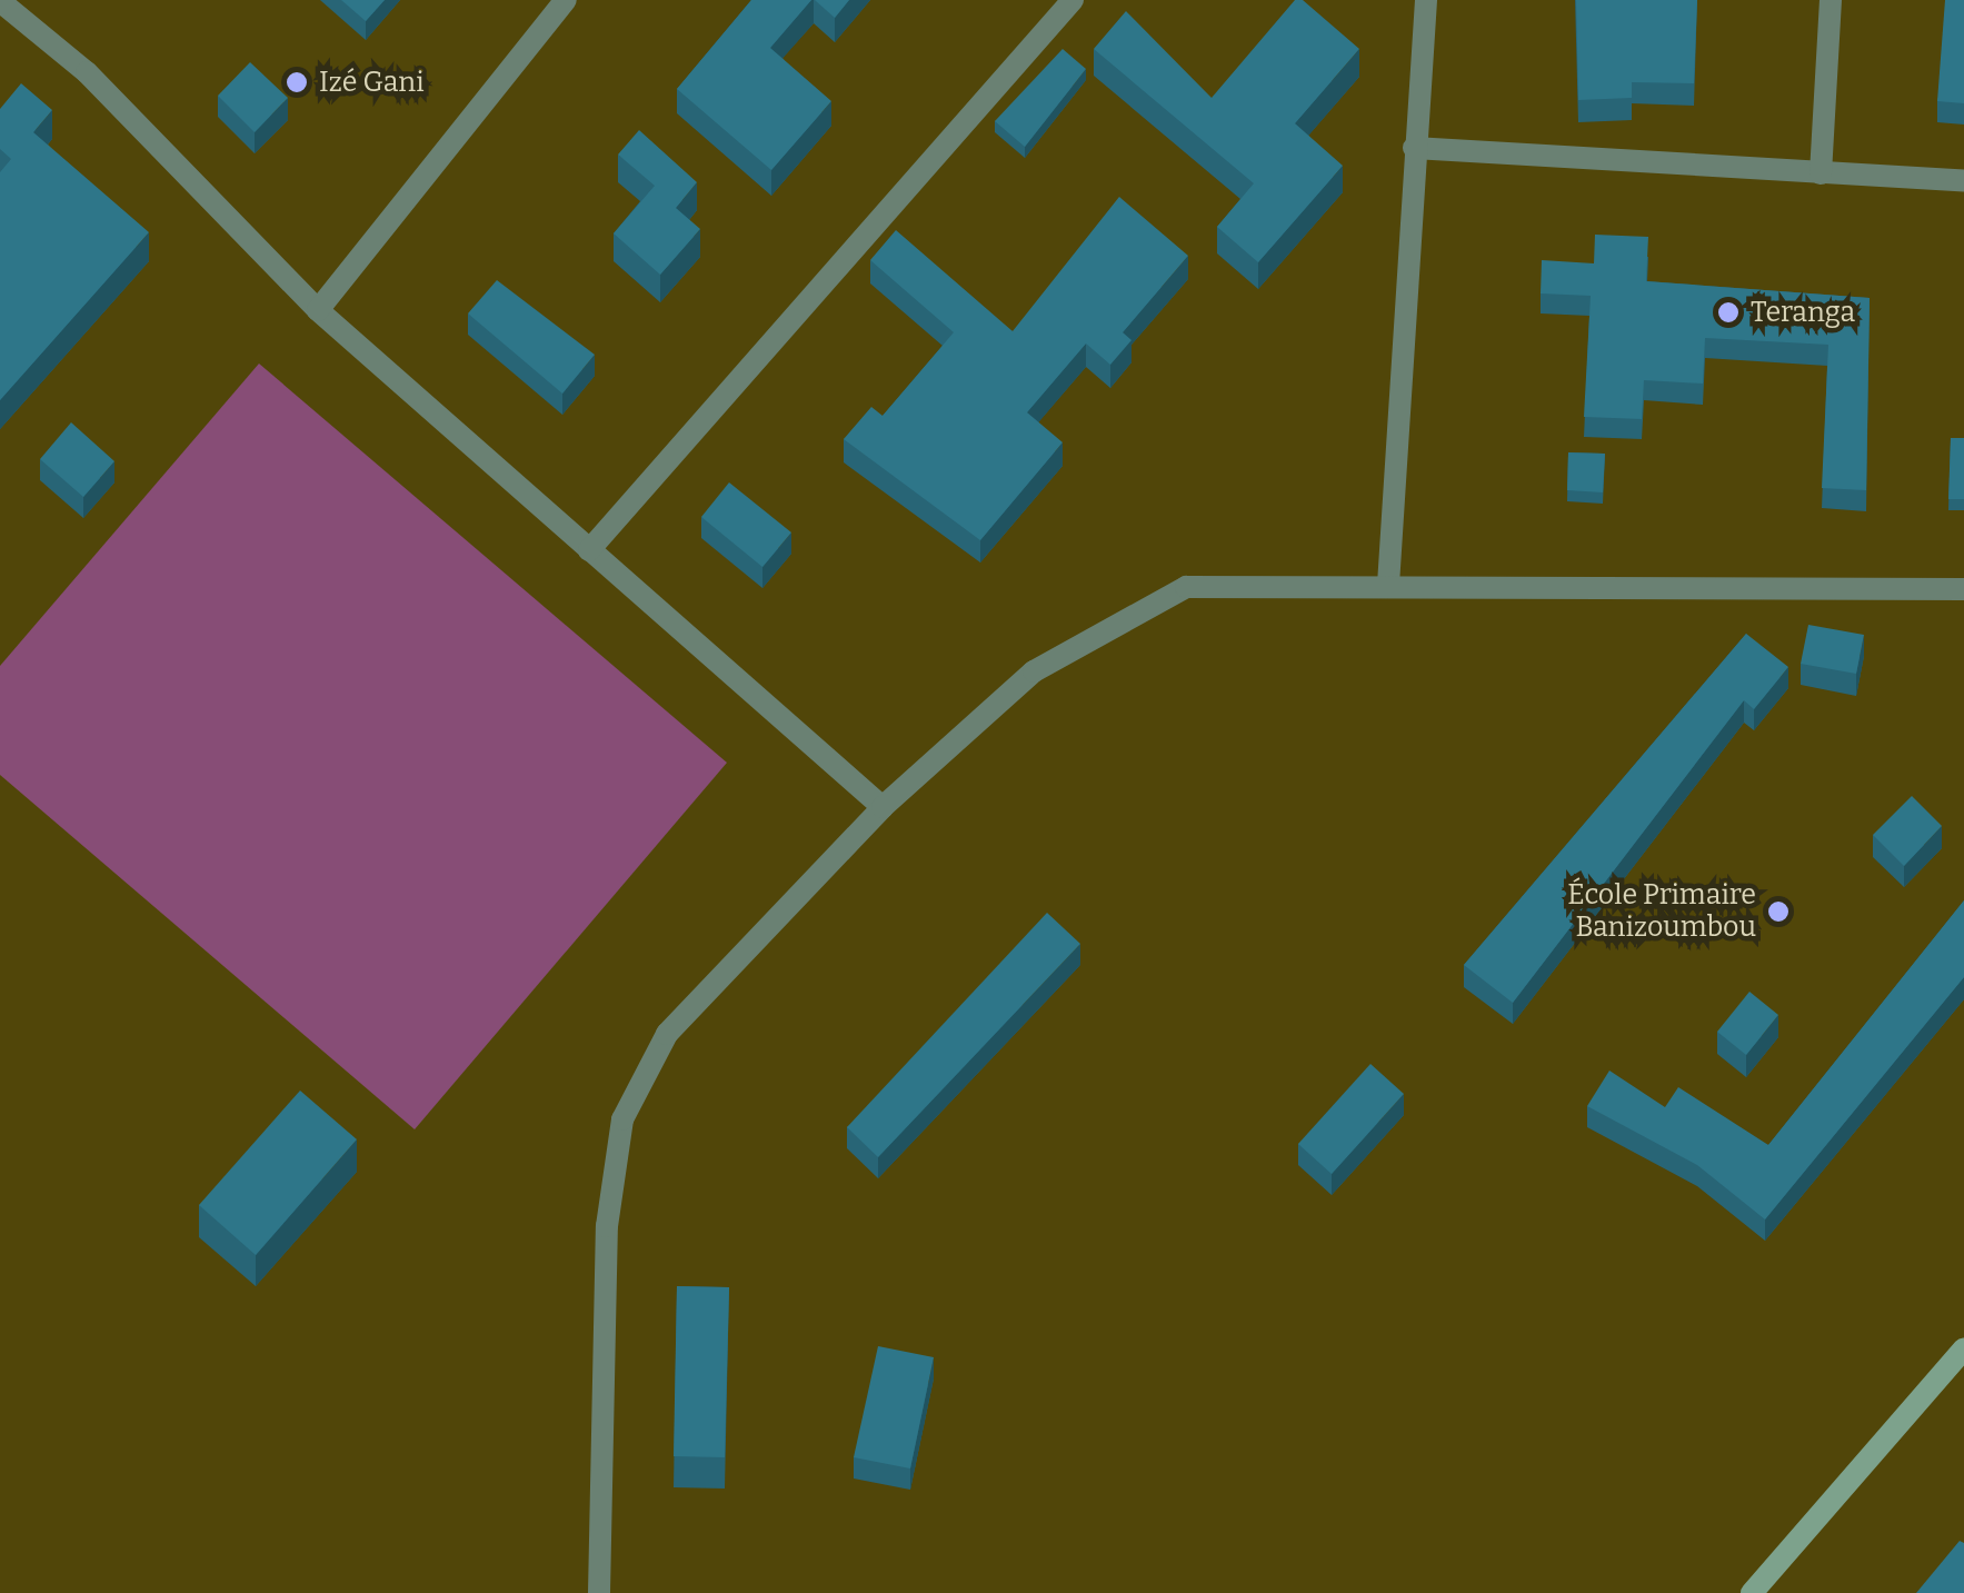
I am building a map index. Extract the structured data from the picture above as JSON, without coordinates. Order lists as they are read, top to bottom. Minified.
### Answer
{"places":["Izé Gani","Teranga","École Primaire Banizoumbou"]}
